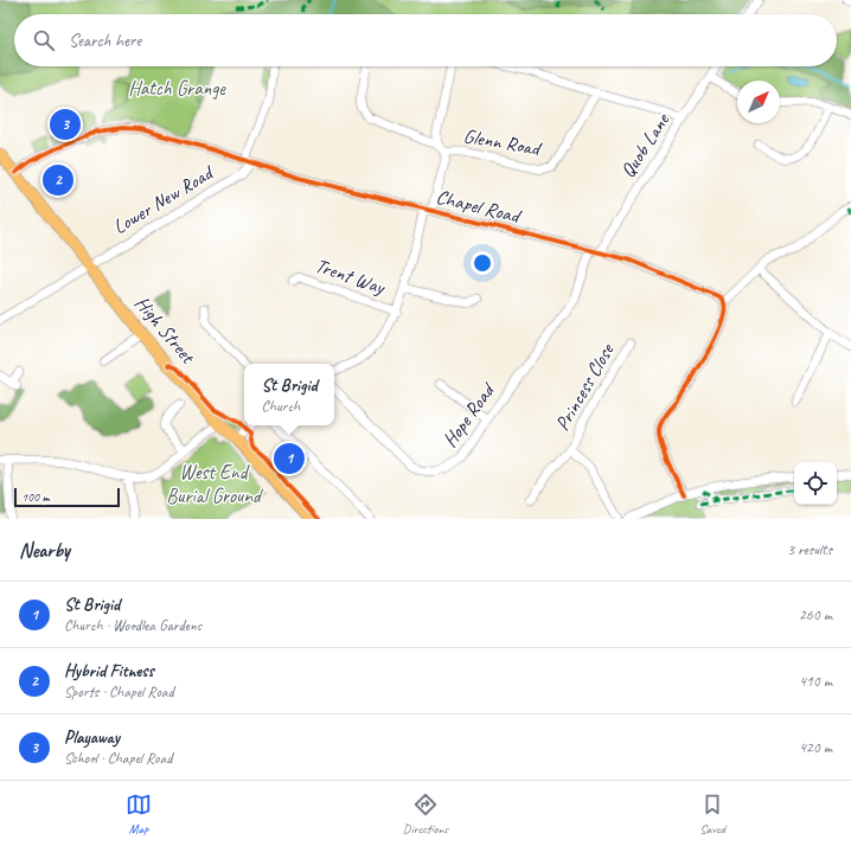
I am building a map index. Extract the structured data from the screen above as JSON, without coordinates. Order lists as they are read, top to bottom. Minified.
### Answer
{"streets":{"main road":["High Street"],"street":["Glenn Road","Quob Lane","Lower New Road","Chapel Road","Trent Way","Princess Close","Hope Road"]},"crossings":[["Quob Lane","Chapel Road"],["Lower New Road","Chapel Road"],["Lower New Road","High Street"],["Chapel Road","High Street"],["Chapel Road","Hope Road"]],"parks":["Hatch Grange","West End Burial Ground"],"scale_bar":"100 m","north":"top right","page":{"search":"Search here","pins":["3","2","1"],"popup":["St Brigid","Church"],"scale":"100 m","heading":["Nearby","3 results"],"list":[{"mark":"1","name":"St Brigid","note":"Church · Woodlea Gardens","value":"260 m"},{"mark":"2","name":"Hybrid Fitness","note":"Sports · Chapel Road","value":"410 m"},{"mark":"3","name":"Playaway","note":"School · Chapel Road","value":"420 m"}],"nav":["Map","Directions","Saved"]}}
